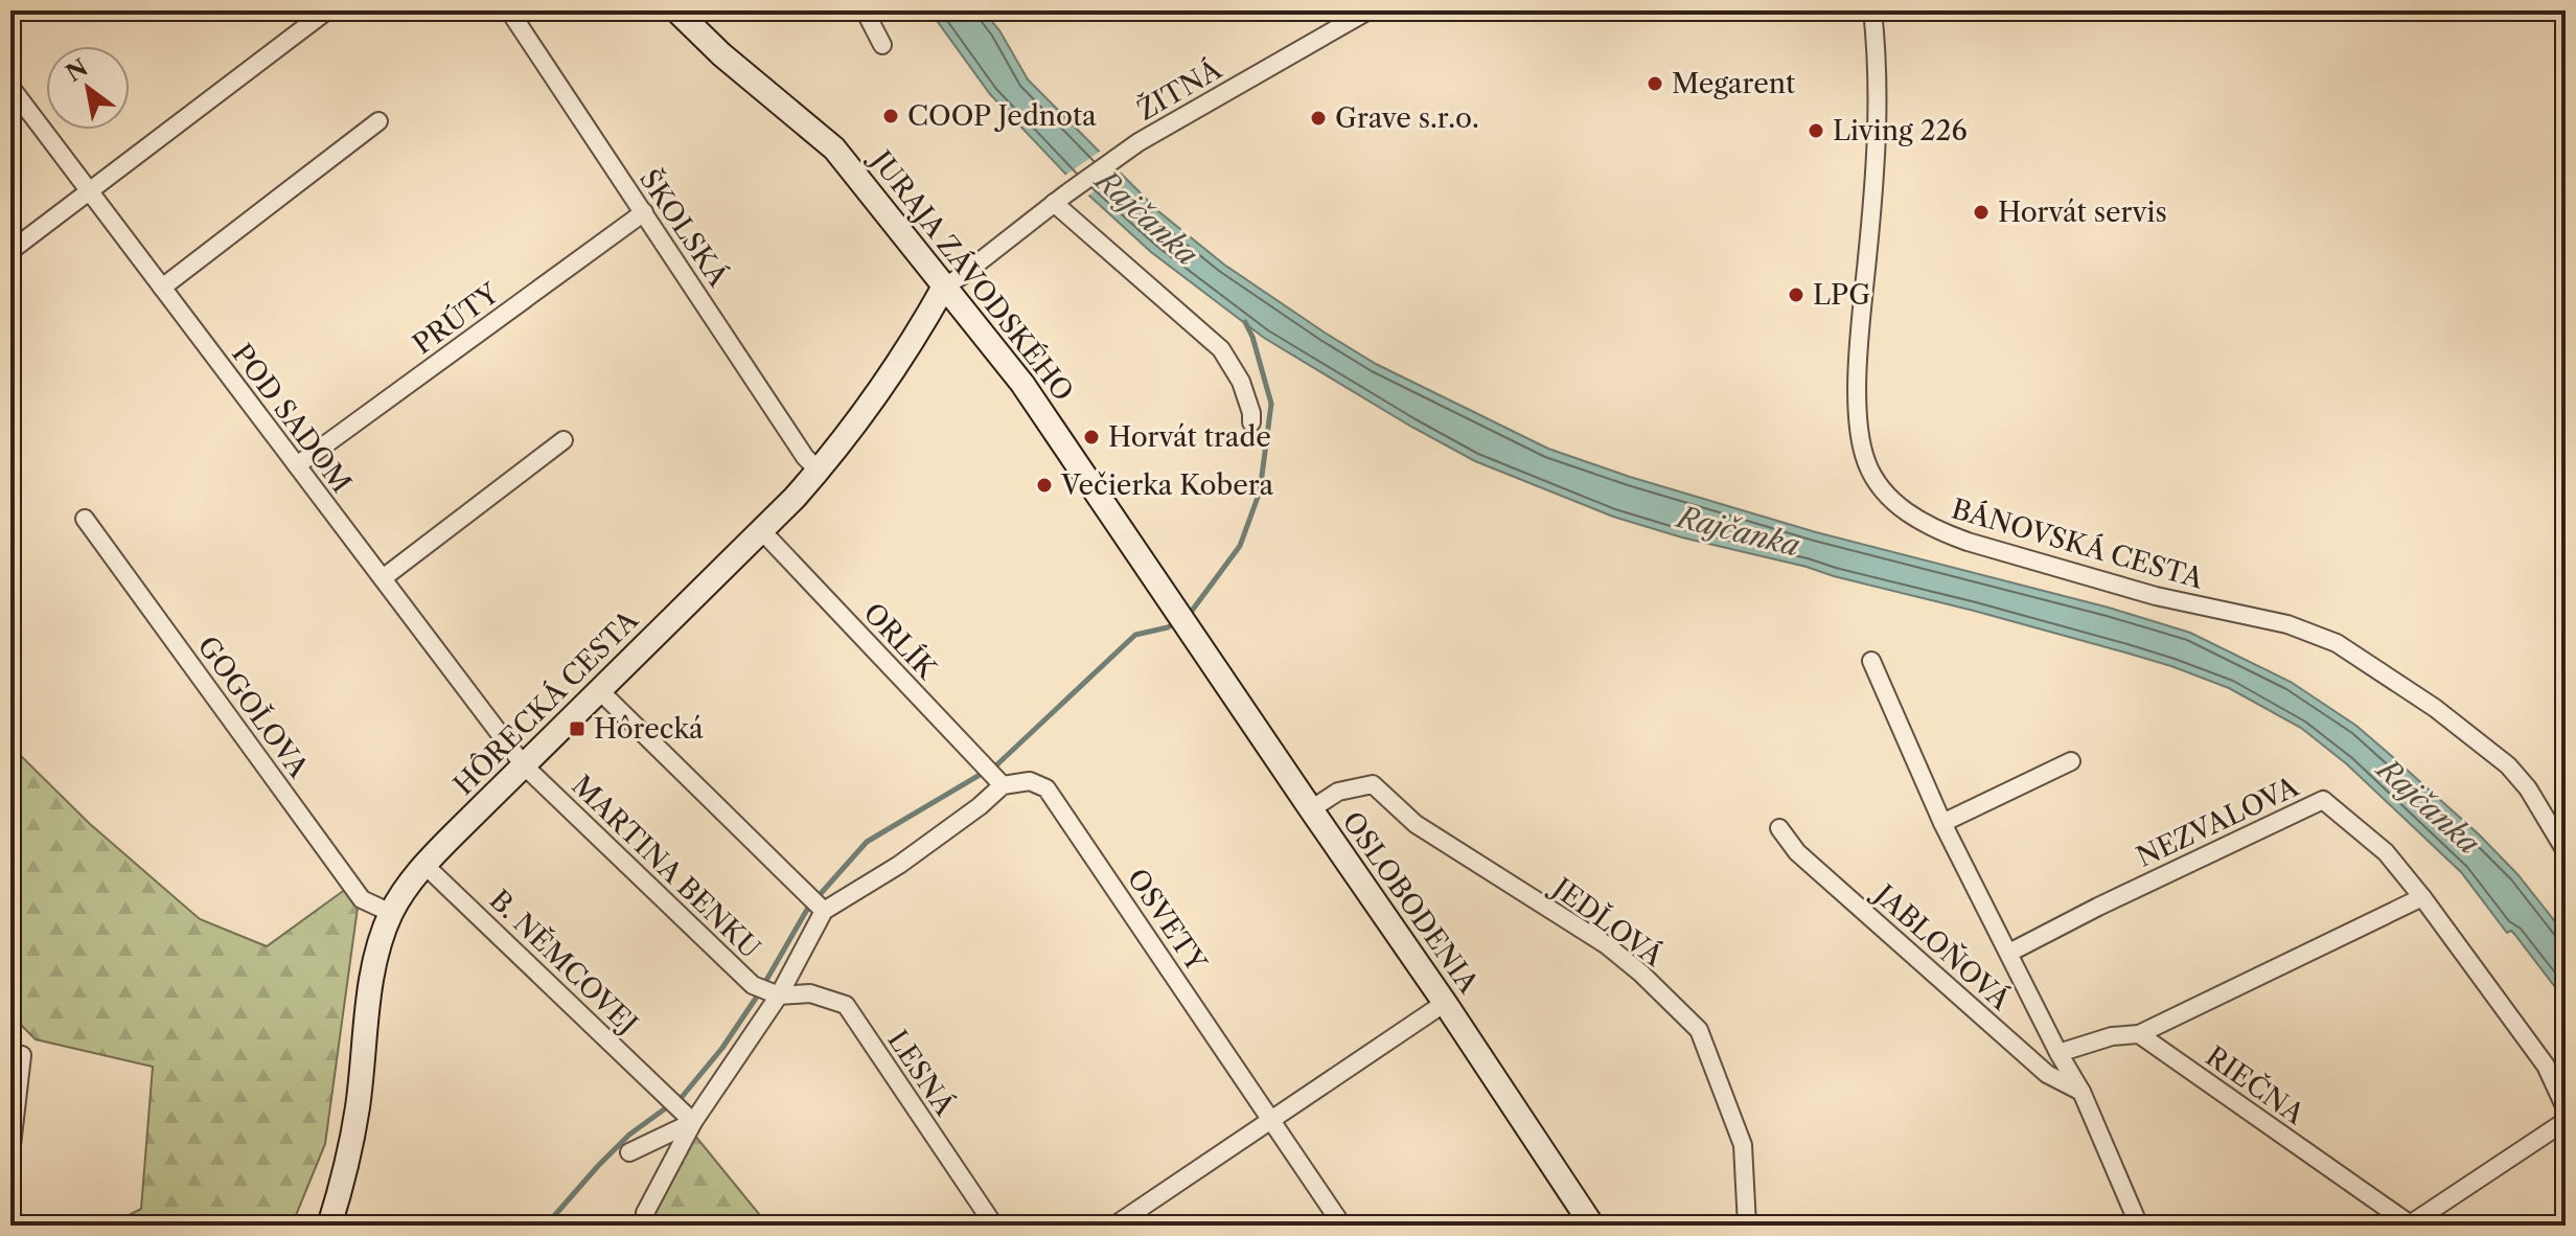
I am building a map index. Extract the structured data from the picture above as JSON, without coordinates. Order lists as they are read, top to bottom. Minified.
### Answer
{"streets":{"street":["ŽITNÁ","ŠKOLSKÁ","JURAJA ZÁVODSKÉHO","PRÚTY","POD SADOM","BÁNOVSKÁ CESTA","ORLÍK","HÔRECKÁ CESTA","GOGOĽOVA","NEZVALOVA","MARTINA BENKU","OSLOBODENIA","OSVETY","JEDĽOVÁ","JABLOŇOVÁ","B. NĚMCOVEJ","LESNÁ","RIEČNA"]},"crossings":[["ŽITNÁ","JURAJA ZÁVODSKÉHO"],["ŽITNÁ","HÔRECKÁ CESTA"],["ŠKOLSKÁ","PRÚTY"],["ŠKOLSKÁ","HÔRECKÁ CESTA"],["JURAJA ZÁVODSKÉHO","HÔRECKÁ CESTA"],["JURAJA ZÁVODSKÉHO","OSLOBODENIA"],["PRÚTY","POD SADOM"],["POD SADOM","HÔRECKÁ CESTA"],["POD SADOM","MARTINA BENKU"],["ORLÍK","HÔRECKÁ CESTA"],["ORLÍK","OSVETY"],["HÔRECKÁ CESTA","GOGOĽOVA"],["HÔRECKÁ CESTA","MARTINA BENKU"],["HÔRECKÁ CESTA","B. NĚMCOVEJ"],["NEZVALOVA","JABLOŇOVÁ"],["MARTINA BENKU","LESNÁ"],["OSLOBODENIA","JEDĽOVÁ"]],"water":["Rajčanka"],"places":{"other":["Megarent","COOP Jednota","Grave s.r.o.","Living 226","Horvát servis","LPG","Horvát trade","Večierka Kobera"],"transit":["Hôrecká"]},"north":"top left"}
